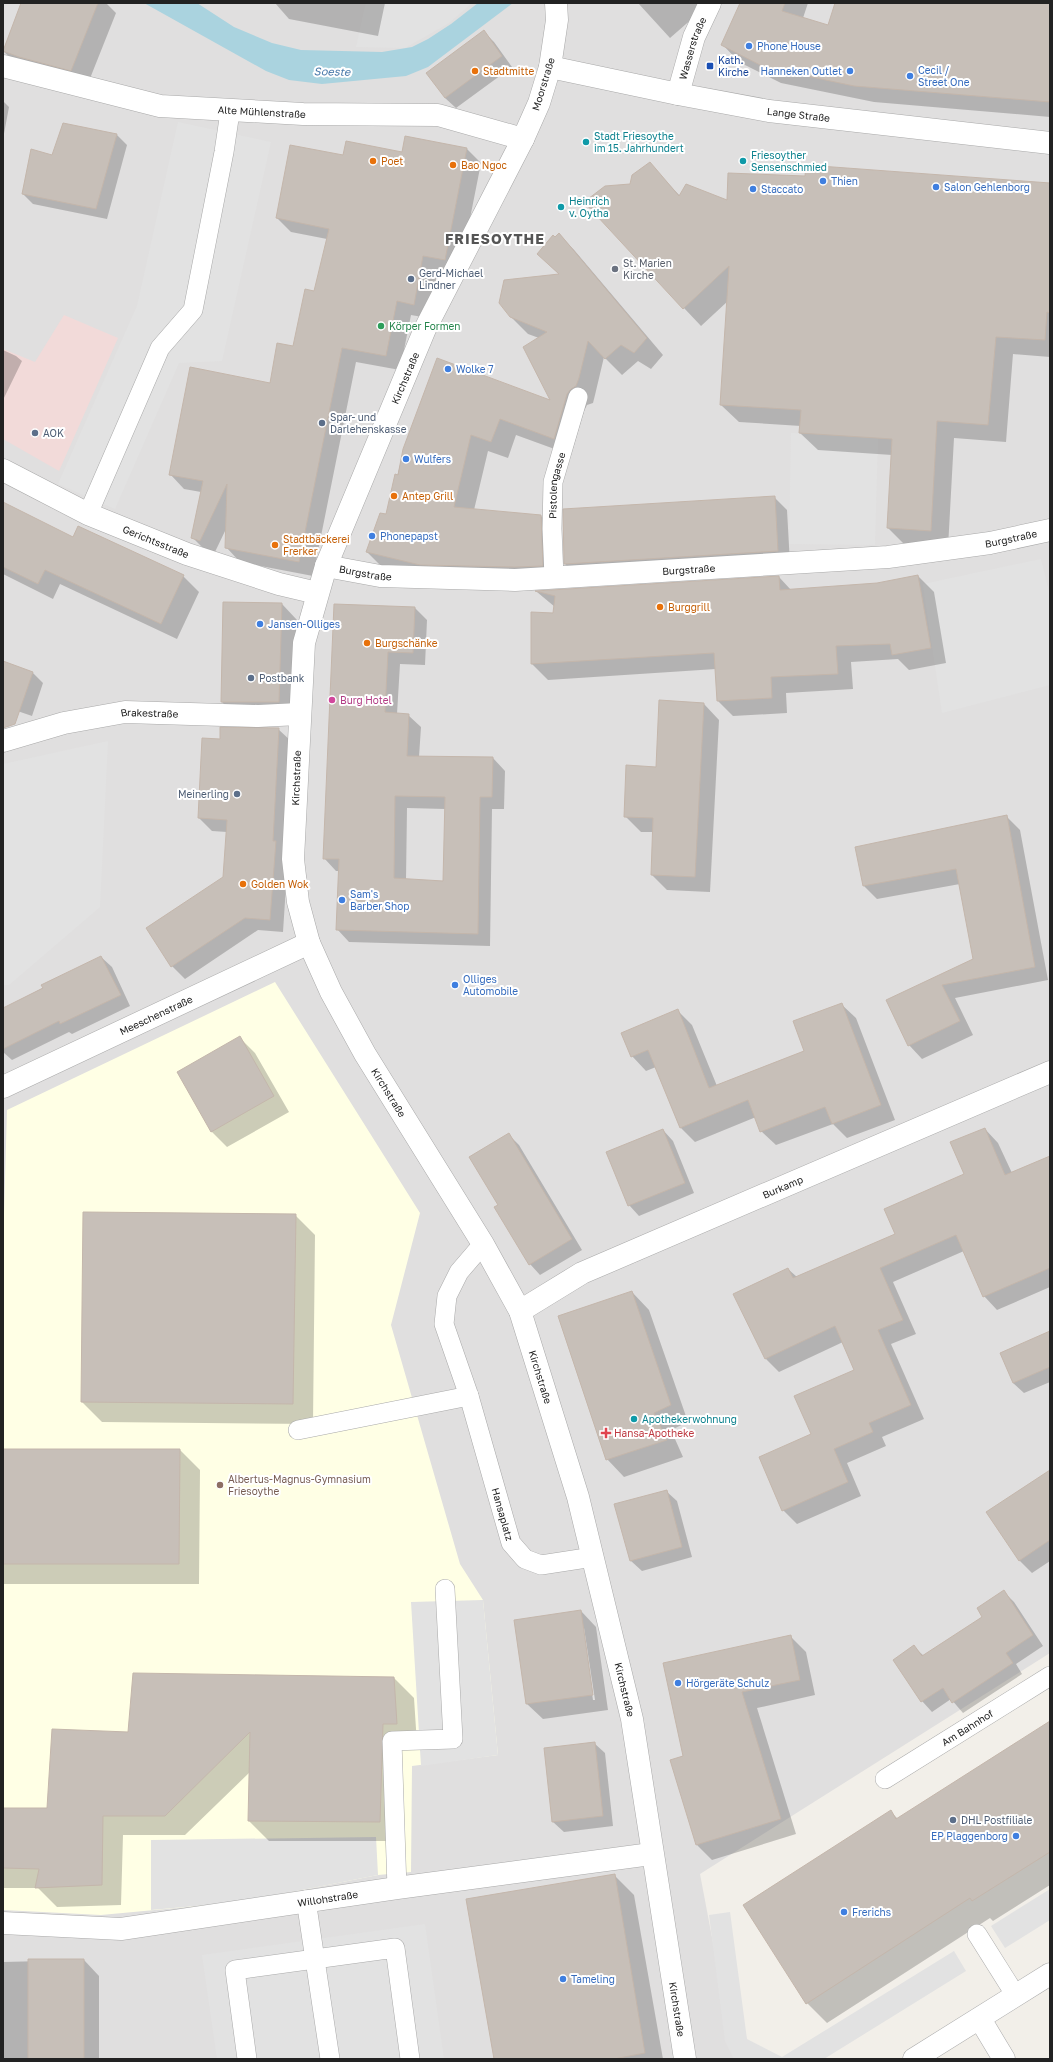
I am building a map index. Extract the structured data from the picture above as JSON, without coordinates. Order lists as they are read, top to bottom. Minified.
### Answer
{"streets":{"street":["Wasserstraße","Moorstraße","Alte Mühlenstraße","Lange Straße","Kirchstraße","Burgstraße","Gerichtsstraße","Brakestraße","Meeschenstraße","Burkamp","Willohstraße"],"lane":["Pistolengasse","Hansaplatz","Am Bahnhof"]},"crossings":[["Wasserstraße","Lange Straße"],["Moorstraße","Alte Mühlenstraße"],["Moorstraße","Lange Straße"],["Moorstraße","Kirchstraße"],["Alte Mühlenstraße","Kirchstraße"],["Kirchstraße","Burgstraße"],["Kirchstraße","Gerichtsstraße"],["Kirchstraße","Brakestraße"],["Kirchstraße","Meeschenstraße"],["Kirchstraße","Burkamp"],["Kirchstraße","Hansaplatz"],["Kirchstraße","Willohstraße"],["Pistolengasse","Burgstraße"]],"districts":["FRIESOYTHE"],"water":["Soeste"],"places":{"other":["Phone House","Stadtmitte","Hanneken Outlet","Cecil / Street One","Stadt Friesoythe im 15. Jahrhundert","Poet","Friesoyther Sensenschmied","Bao Ngoc","Thien","Salon Gehlenborg","Staccato","Heinrich v. Oytha","St. Marien Kirche","Gerd-Michael Lindner","Körper Formen","Wolke 7","Spar- und Darlehenskasse","AOK","Wulfers","Antep Grill","Phonepapst","Stadtbäckerei Frerker","Burggrill","Jansen-Olliges","Burgschänke","Postbank","Burg Hotel","Meinerling","Golden Wok","Sam's Barber Shop","Olliges Automobile","Apothekerwohnung","Albertus-Magnus-Gymnasium Friesoythe","Hörgeräte Schulz","DHL Postfiliale","EP Plaggenborg","Frerichs","Tameling"],"transit":["Kath. Kirche"],"health":["Hansa-Apotheke"]}}
